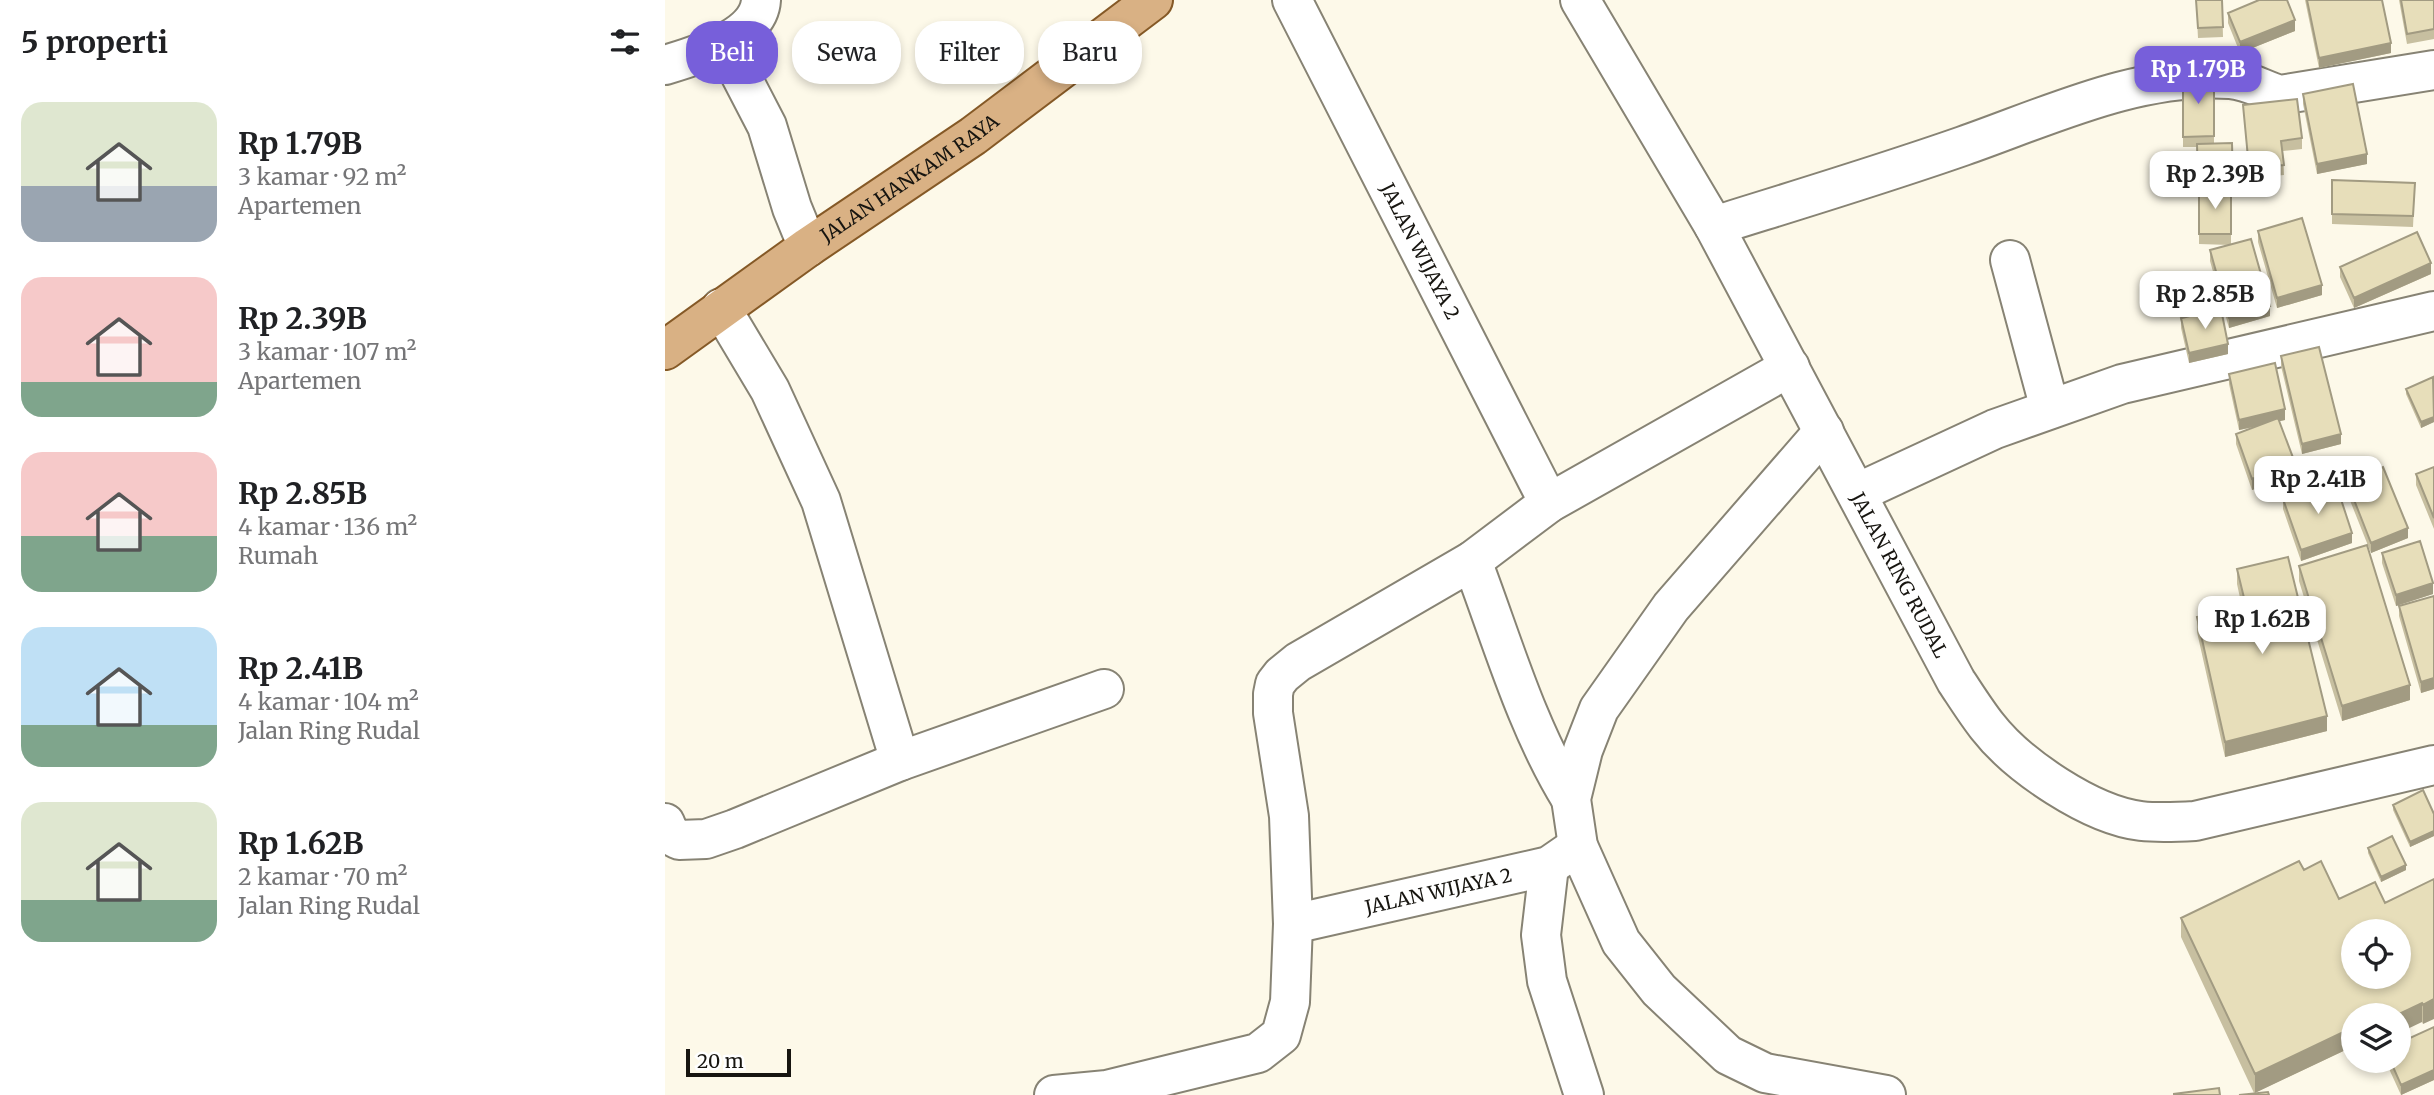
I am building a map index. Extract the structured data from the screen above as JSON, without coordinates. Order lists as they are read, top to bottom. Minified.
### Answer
{"streets":{"main road":["JALAN HANKAM RAYA"],"street":["JALAN WIJAYA 2","JALAN RING RUDAL"]},"scale_bar":"20 m","page":{"heading":"5 properti","chip":["Beli","Sewa","Filter","Baru"],"price":["Rp 1.79B","Rp 2.39B","Rp 2.85B","Rp 2.41B","Rp 1.62B"],"list":[{"name":"Rp 1.79B","note":"3 kamar · 92 m² · Apartemen"},{"name":"Rp 2.39B","note":"3 kamar · 107 m² · Apartemen"},{"name":"Rp 2.85B","note":"4 kamar · 136 m² · Rumah"},{"name":"Rp 2.41B","note":"4 kamar · 104 m² · Jalan Ring Rudal"},{"name":"Rp 1.62B","note":"2 kamar · 70 m² · Jalan Ring Rudal"}],"scale":"20 m"}}
